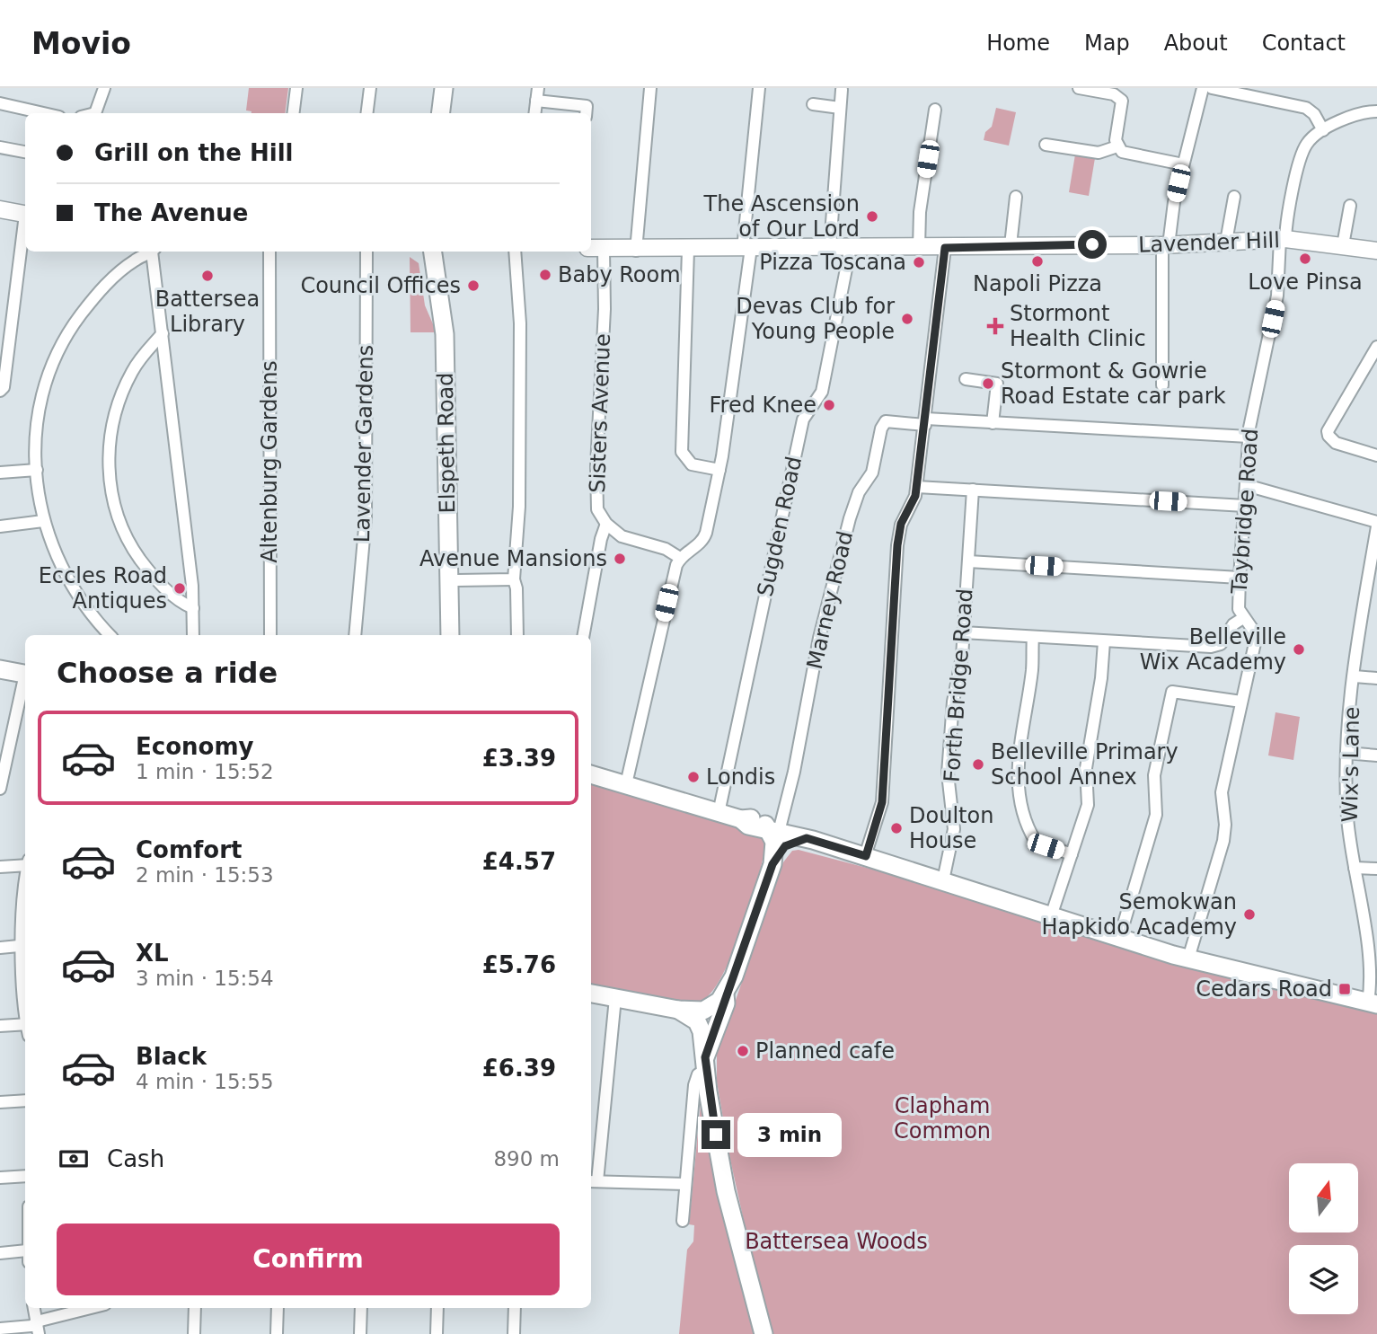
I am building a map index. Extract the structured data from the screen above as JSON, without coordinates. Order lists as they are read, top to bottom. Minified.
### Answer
{"streets":{"highway":["Elspeth Road"],"main road":["Lavender Hill"],"street":["Sisters Avenue","Lavender Gardens","Altenburg Gardens","Taybridge Road","Sugden Road","Marney Road","Forth Bridge Road","Wix's Lane"]},"crossings":[["Lavender Hill","Sisters Avenue"],["Lavender Hill","Taybridge Road"],["Lavender Hill","Sugden Road"]],"parks":["Clapham Common","Battersea Woods"],"places":{"other":["The Ascension of Our Lord","Love Pinsa","Napoli Pizza","Pizza Toscana","Baby Room","Battersea Library","Council Offices","Devas Club for Young People","Stormont & Gowrie Road Estate car park","Fred Knee","Avenue Mansions","Eccles Road Antiques","Belleville Wix Academy","Belleville Primary School Annex","Londis","Doulton House","Semokwan Hapkido Academy","Planned cafe"],"health":["Stormont Health Clinic"],"transit":["Cedars Road"]},"north":"top","page":{"header":"Movio","nav":["Home","Map","About","Contact"],"banner":["Grill on the Hill","The Avenue"],"heading":"Choose a ride","list":[{"name":"Economy","note":"1 min · 15:52","value":"£3.39"},{"name":"Comfort","note":"2 min · 15:53","value":"£4.57"},{"name":"XL","note":"3 min · 15:54","value":"£5.76"},{"name":"Black","note":"4 min · 15:55","value":"£6.39"}],"bubble":"3 min","pay":["Cash","890 m"],"buttons":"Confirm"}}
